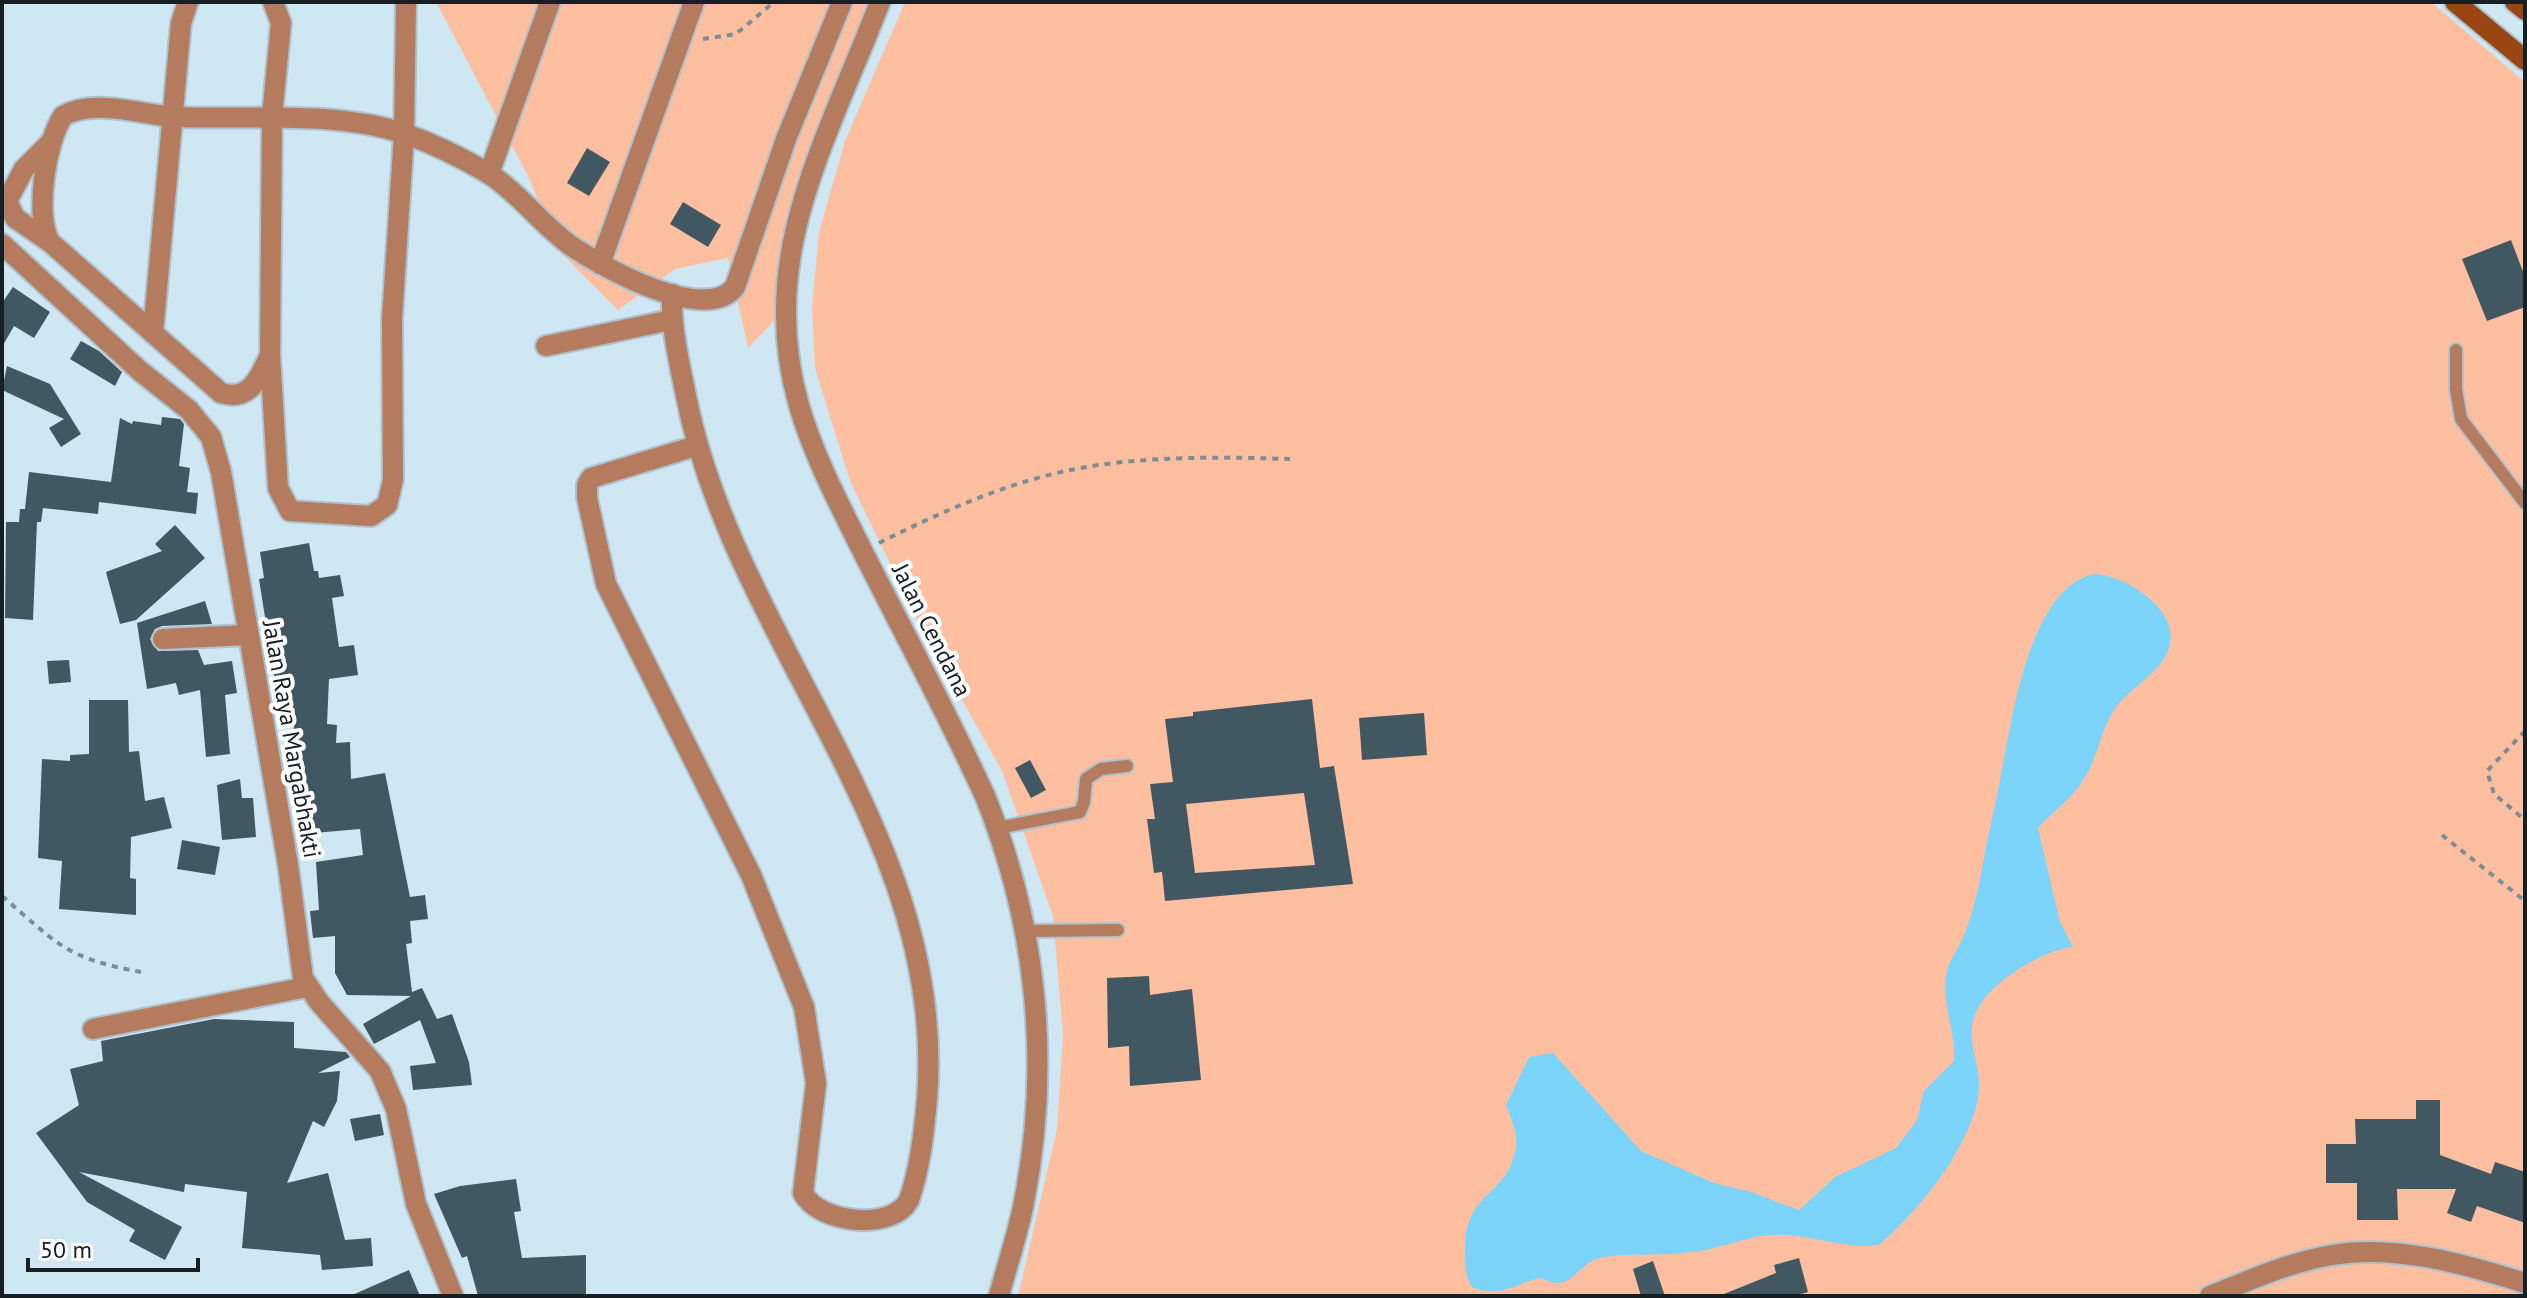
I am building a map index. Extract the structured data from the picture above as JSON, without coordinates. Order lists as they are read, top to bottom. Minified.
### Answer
{"streets":{"street":["Jalan Cendana","Jalan Raya Margabhakti"]},"scale_bar":"50 m"}
